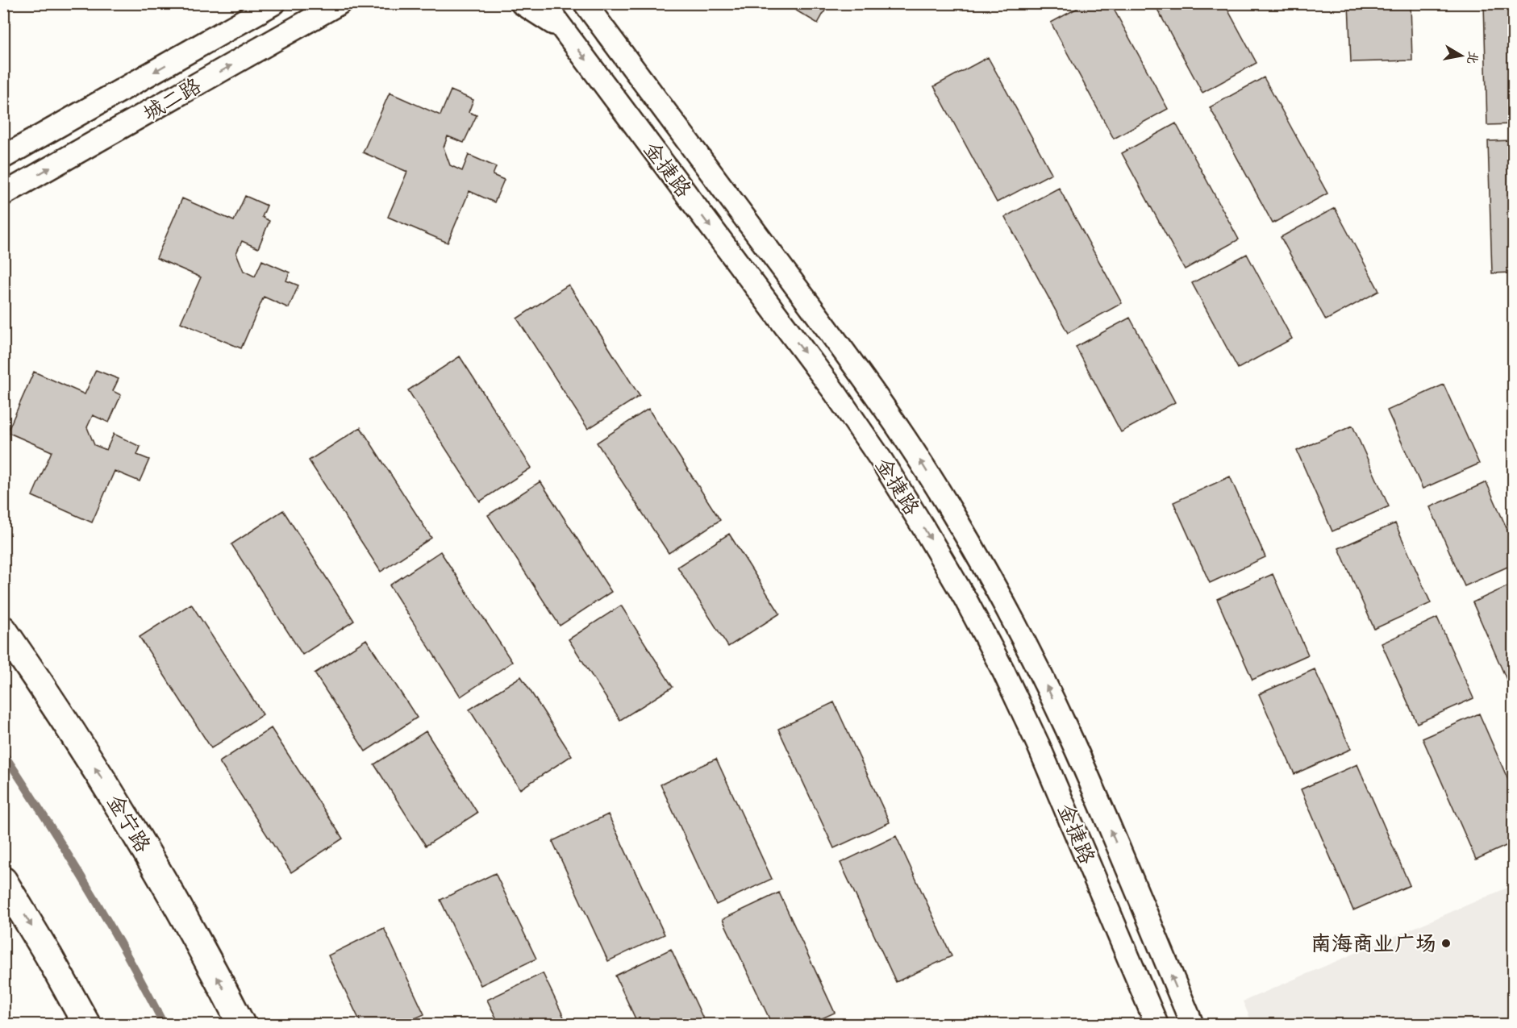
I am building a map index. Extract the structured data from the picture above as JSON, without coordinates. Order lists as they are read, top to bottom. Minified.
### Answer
{"streets":{"main road":["金宁路"],"street":["城二路","金捷路"]},"places":["南海商业广场"],"north":"right"}
